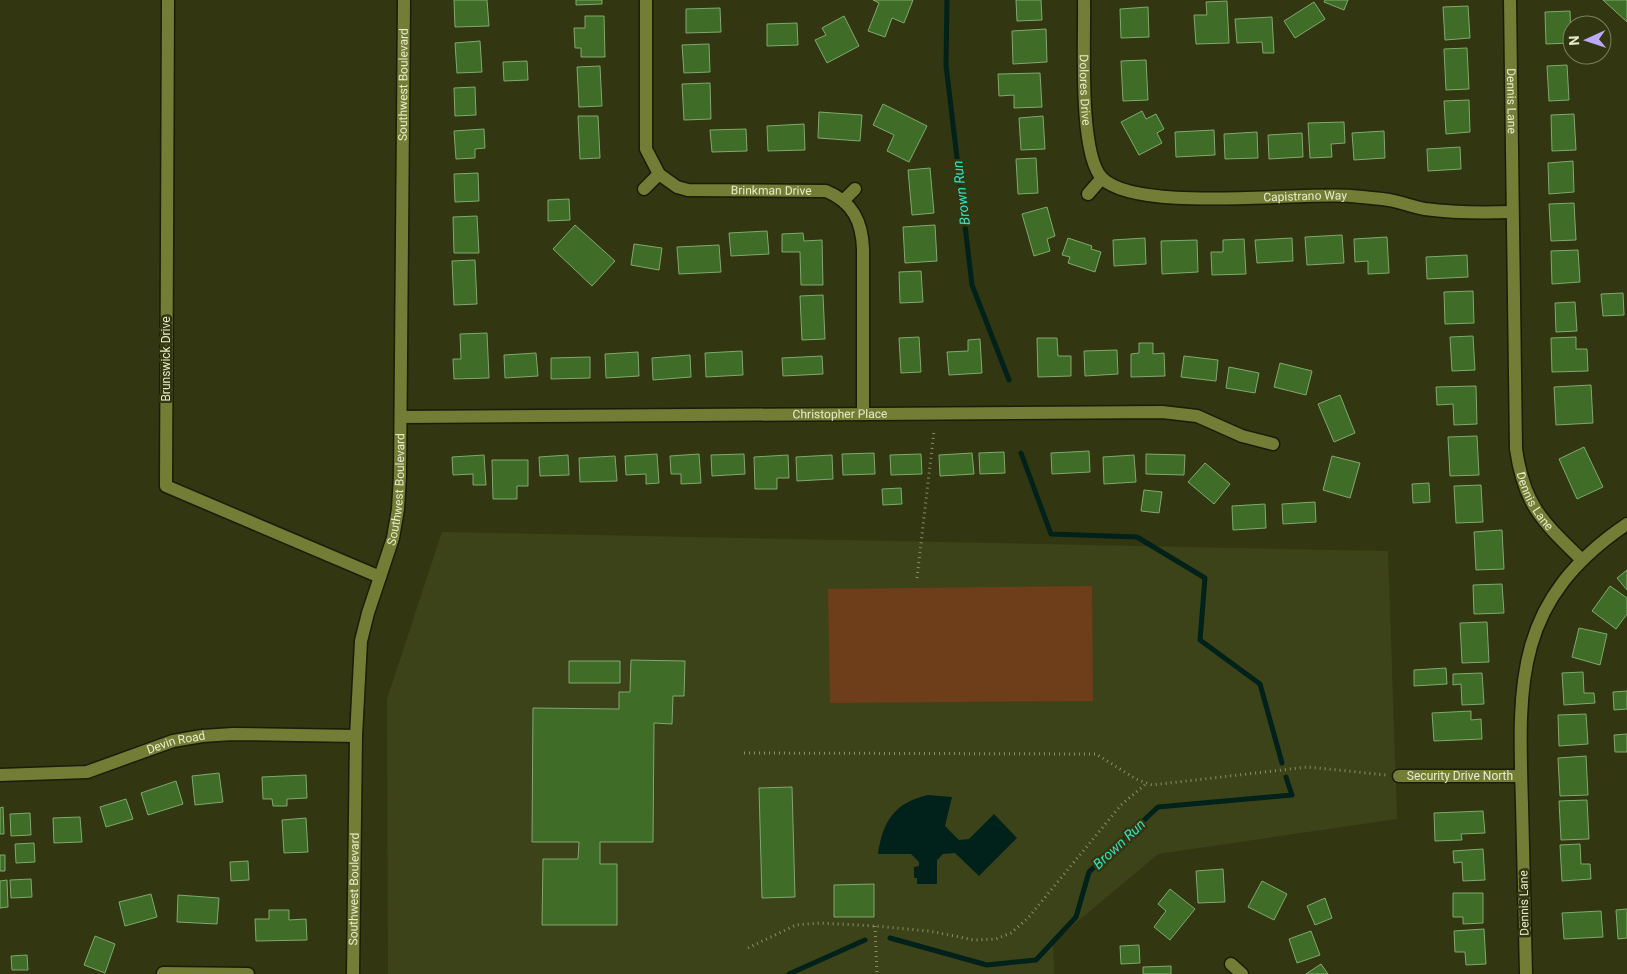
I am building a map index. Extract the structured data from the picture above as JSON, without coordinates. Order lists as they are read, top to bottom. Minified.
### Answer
{"streets":{"street":["Southwest Boulevard","Dolores Drive","Dennis Lane","Brinkman Drive","Capistrano Way","Brunswick Drive","Christopher Place","Devin Road","Security Drive North"]},"crossings":[["Southwest Boulevard","Brunswick Drive"],["Southwest Boulevard","Christopher Place"],["Southwest Boulevard","Devin Road"],["Dolores Drive","Capistrano Way"],["Dennis Lane","Capistrano Way"],["Dennis Lane","Security Drive North"]],"water":["Brown Run"],"north":"left"}
